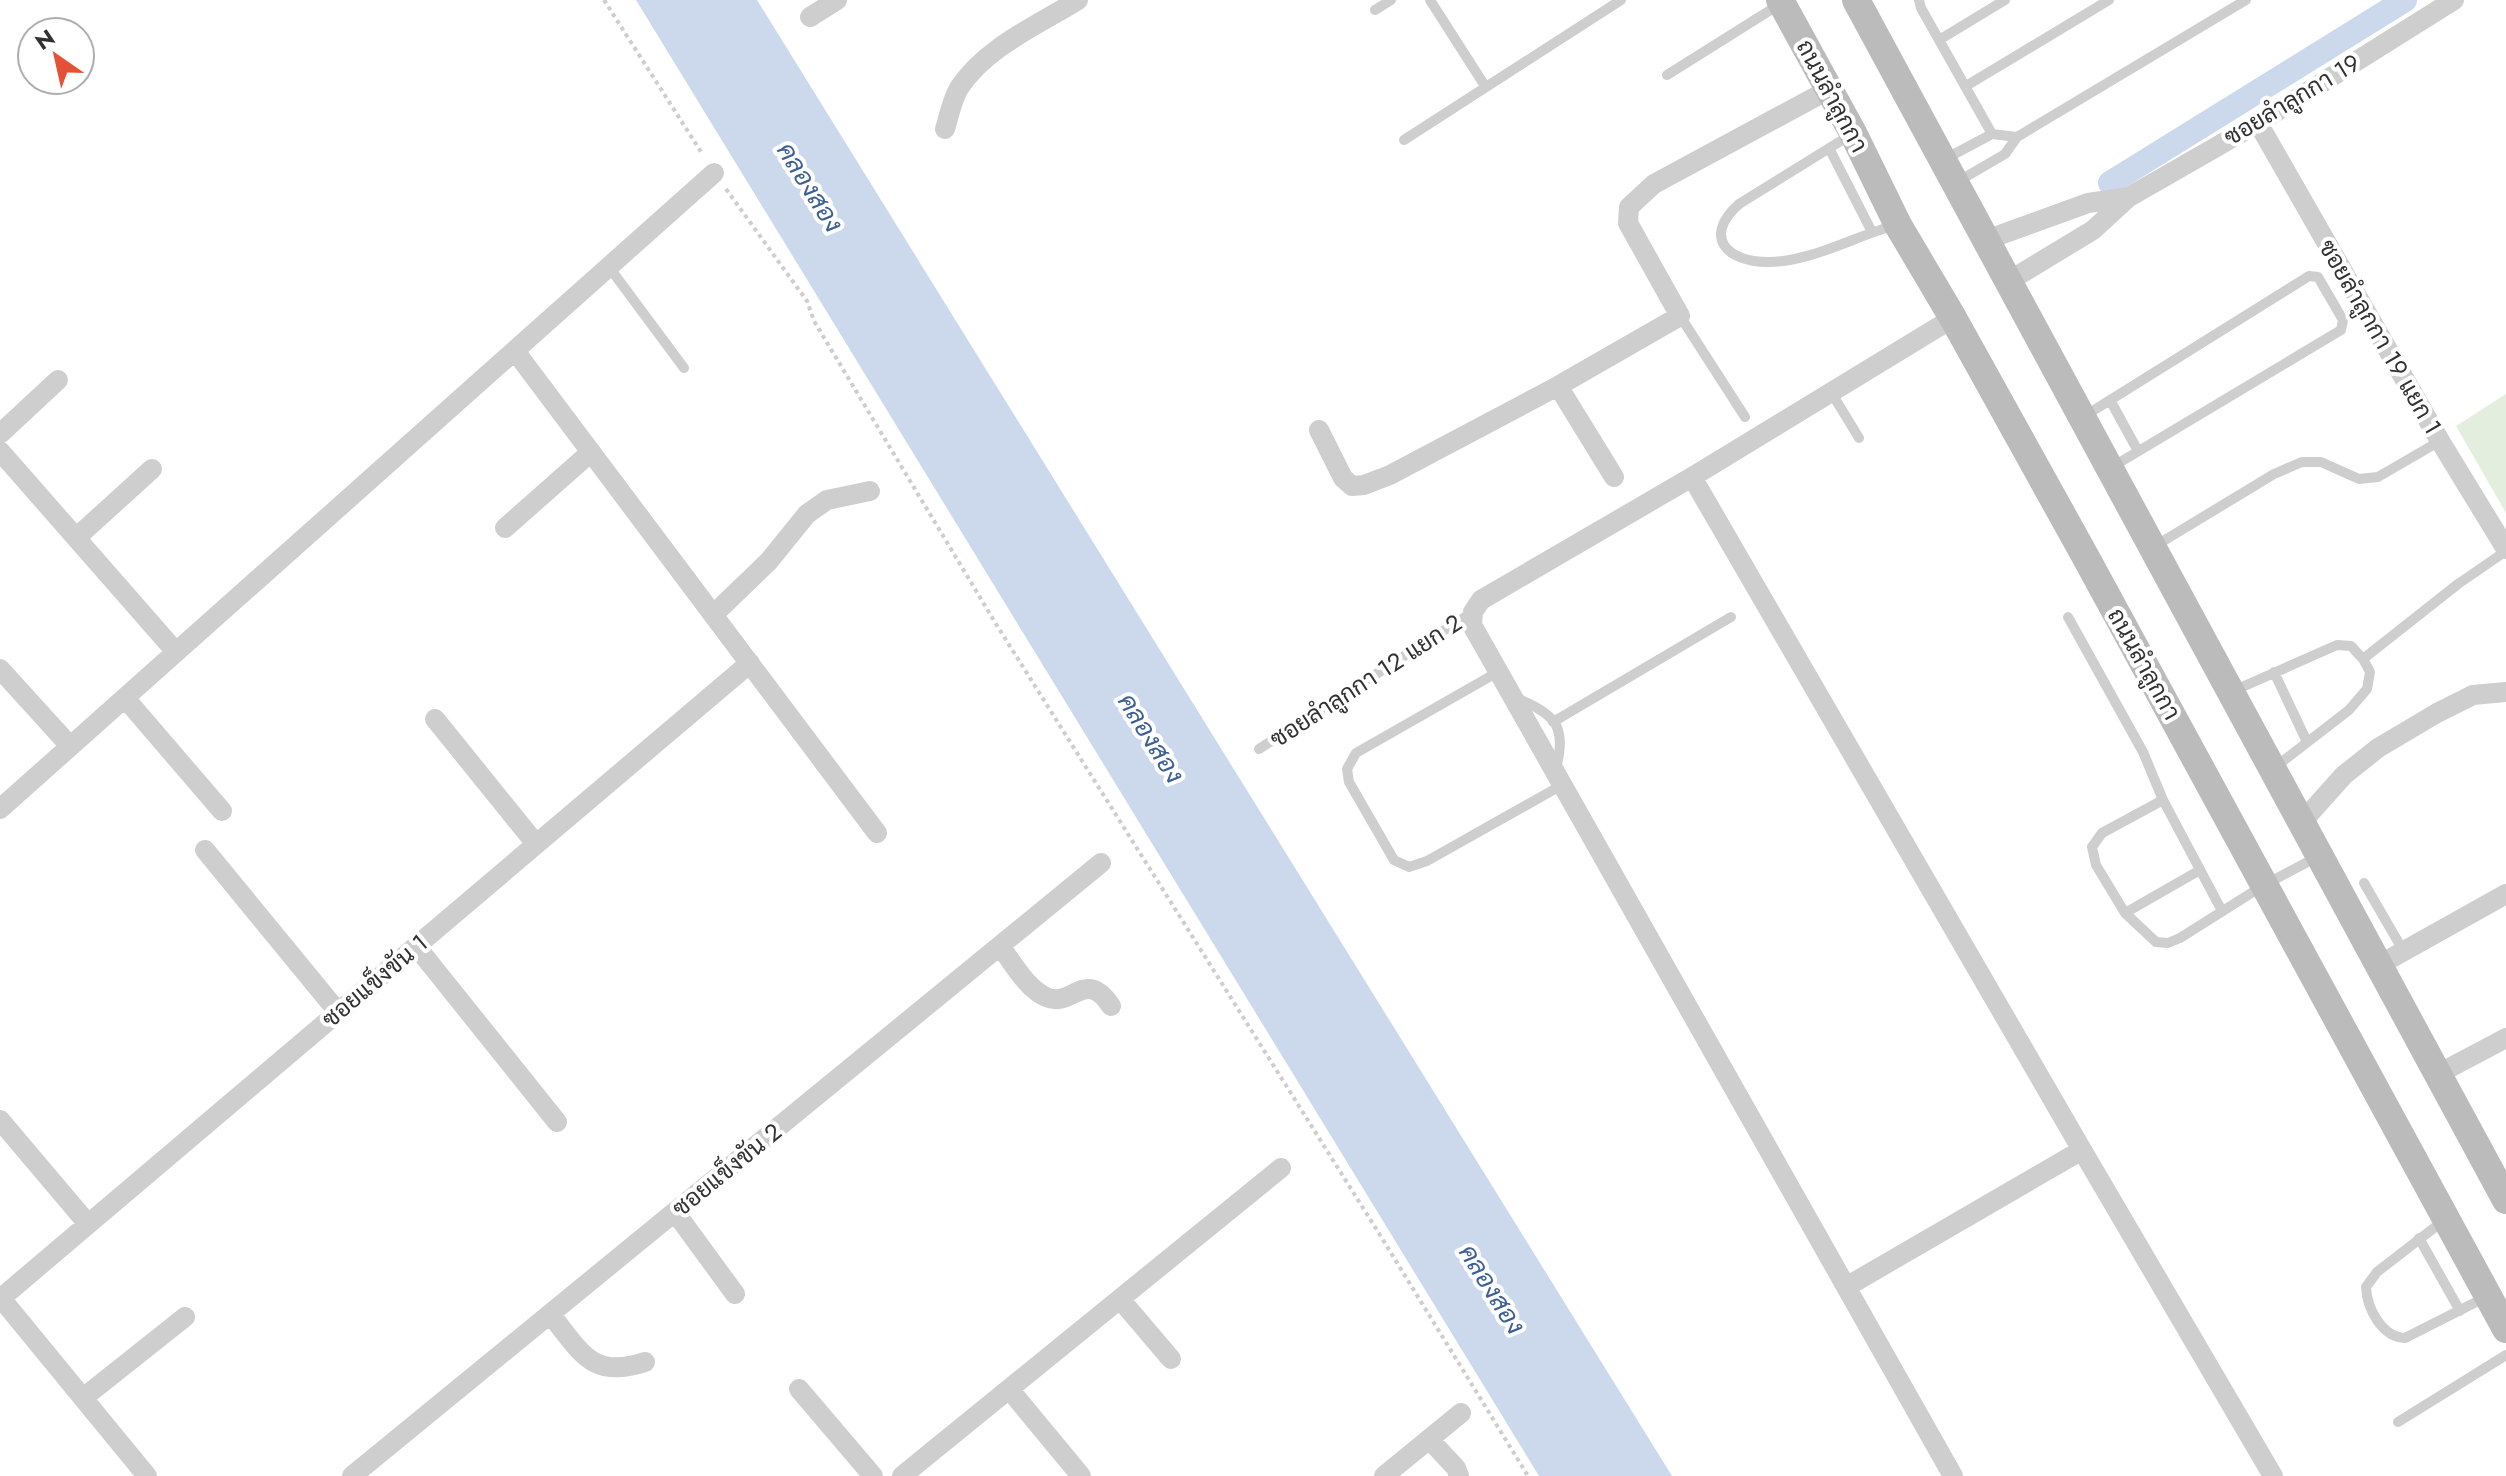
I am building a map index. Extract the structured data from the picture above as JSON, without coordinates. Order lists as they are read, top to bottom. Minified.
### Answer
{"streets":{"main road":["ถนนลำลูกกา"],"street":["ซอยลำลูกกา 19","ซอยลำลูกกา 19 แยก 1","ซอยแข็งขัน 1","ซอยแข็งขัน 2"],"lane":["ซอยลําลูกกา 12 แยก 2"]},"crossings":[["ซอยลำลูกกา 19","ซอยลำลูกกา 19 แยก 1"]],"water":["คลองสอง"],"north":"top left"}
